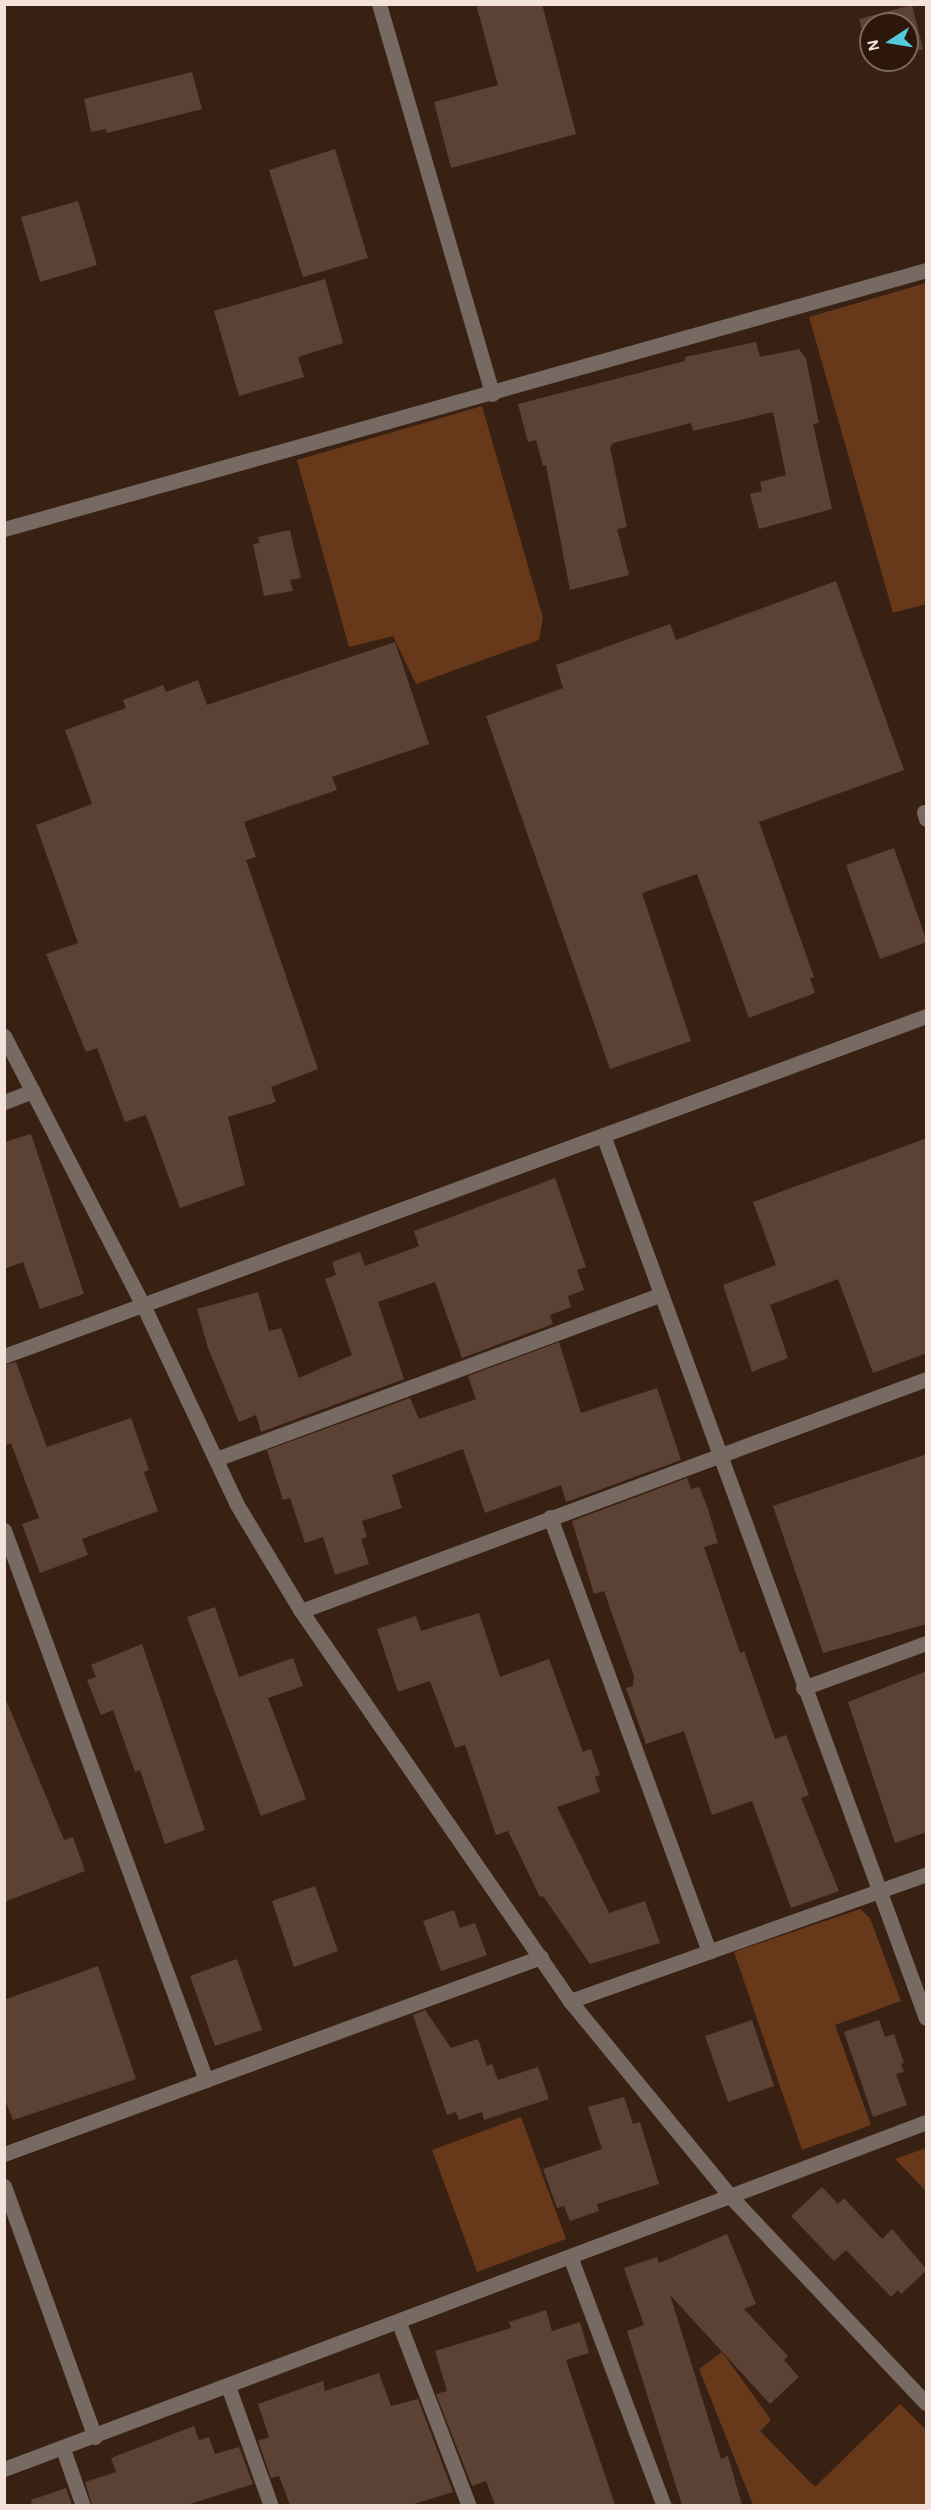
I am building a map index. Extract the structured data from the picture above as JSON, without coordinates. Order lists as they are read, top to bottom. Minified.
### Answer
{"north":"left"}
